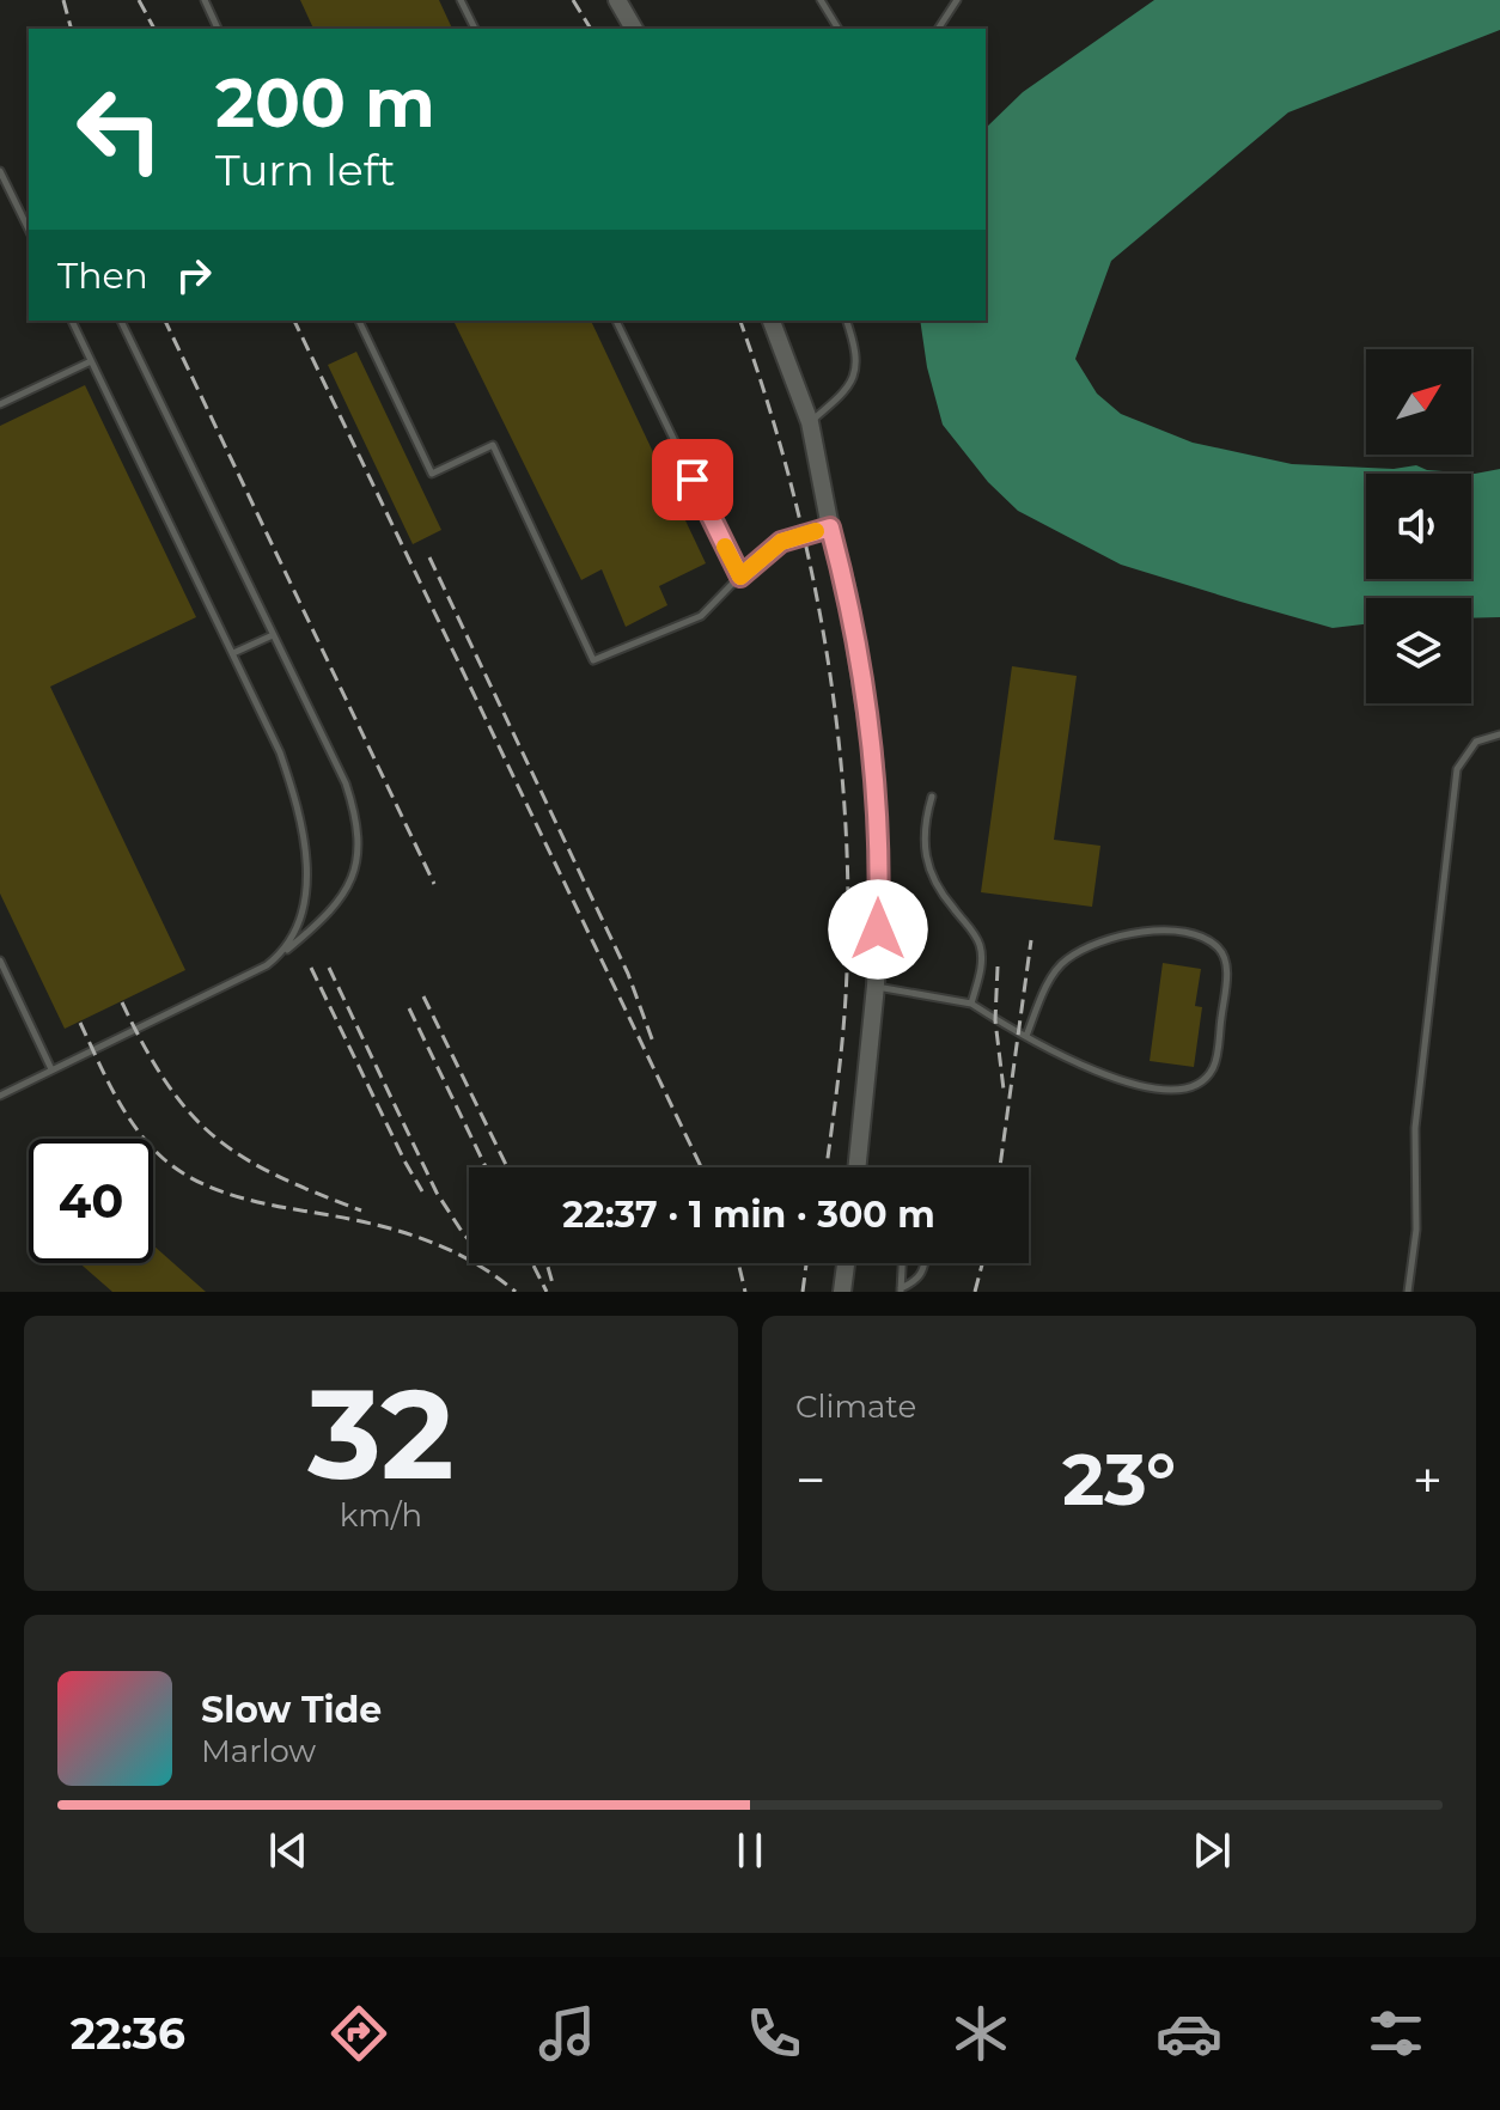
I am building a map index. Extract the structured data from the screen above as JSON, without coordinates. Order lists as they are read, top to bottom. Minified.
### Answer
{"north":"top right","page":{"turn":["200 m","Turn left"],"then":"Then","limit":"40","trip":"22:37 · 1 min · 300 m","tile":[["32","km/h"],"Climate"],"heat":["−","23°","+"],"song":["Slow Tide","Marlow"],"tabs":"22:36"}}
